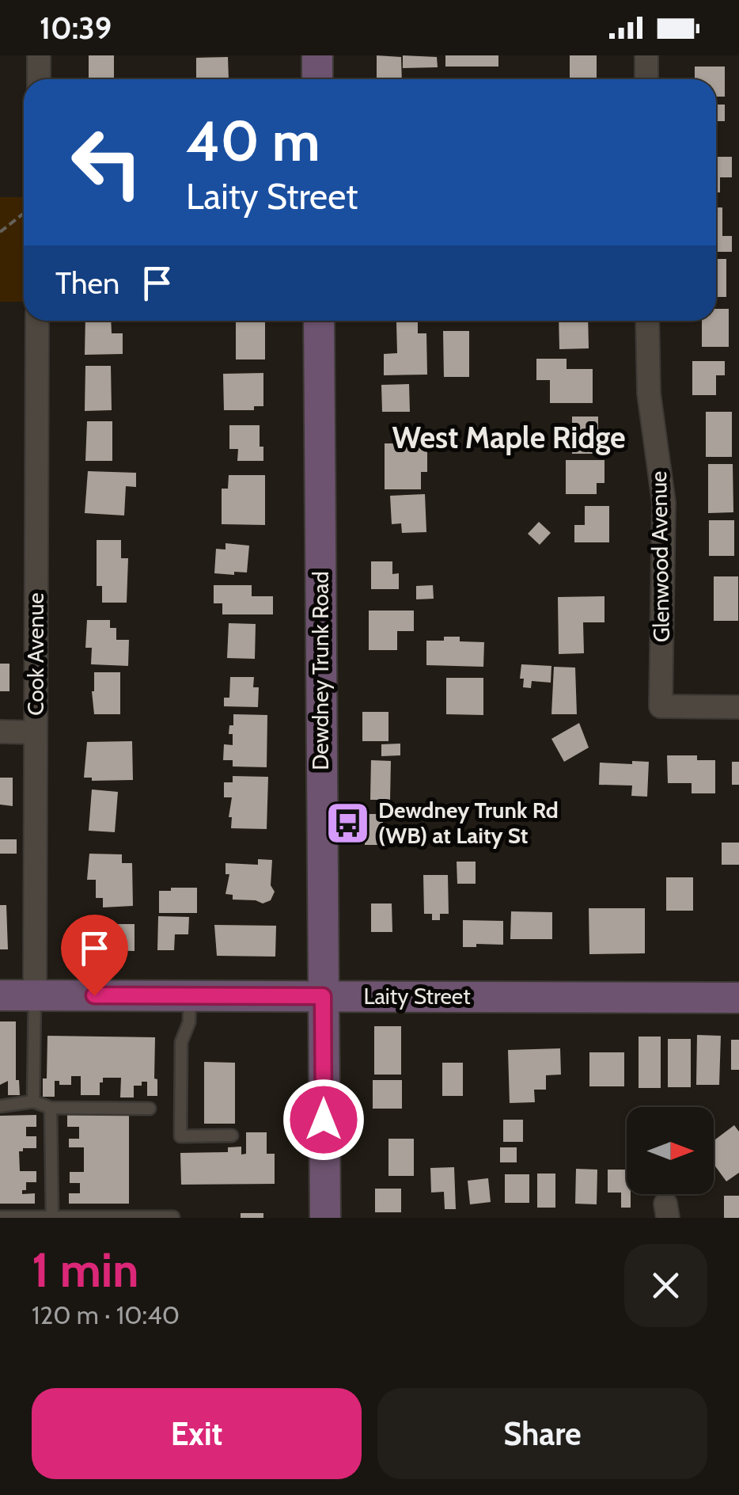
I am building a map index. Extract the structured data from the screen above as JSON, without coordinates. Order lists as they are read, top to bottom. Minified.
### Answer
{"streets":{"main road":["Dewdney Trunk Road","Laity Street"],"street":["Glenwood Avenue","Cook Avenue"]},"crossings":[["Cook Avenue","Laity Street"],["Dewdney Trunk Road","Laity Street"]],"districts":["West Maple Ridge"],"places":{"bus stop":["Dewdney Trunk Rd (WB) at Laity St"]},"north":"right","page":{"status":"10:39","turn":["40 m","Laity Street"],"then":"Then","heading":["1 min","120 m · 10:40"],"buttons":["Exit","Share"]}}
